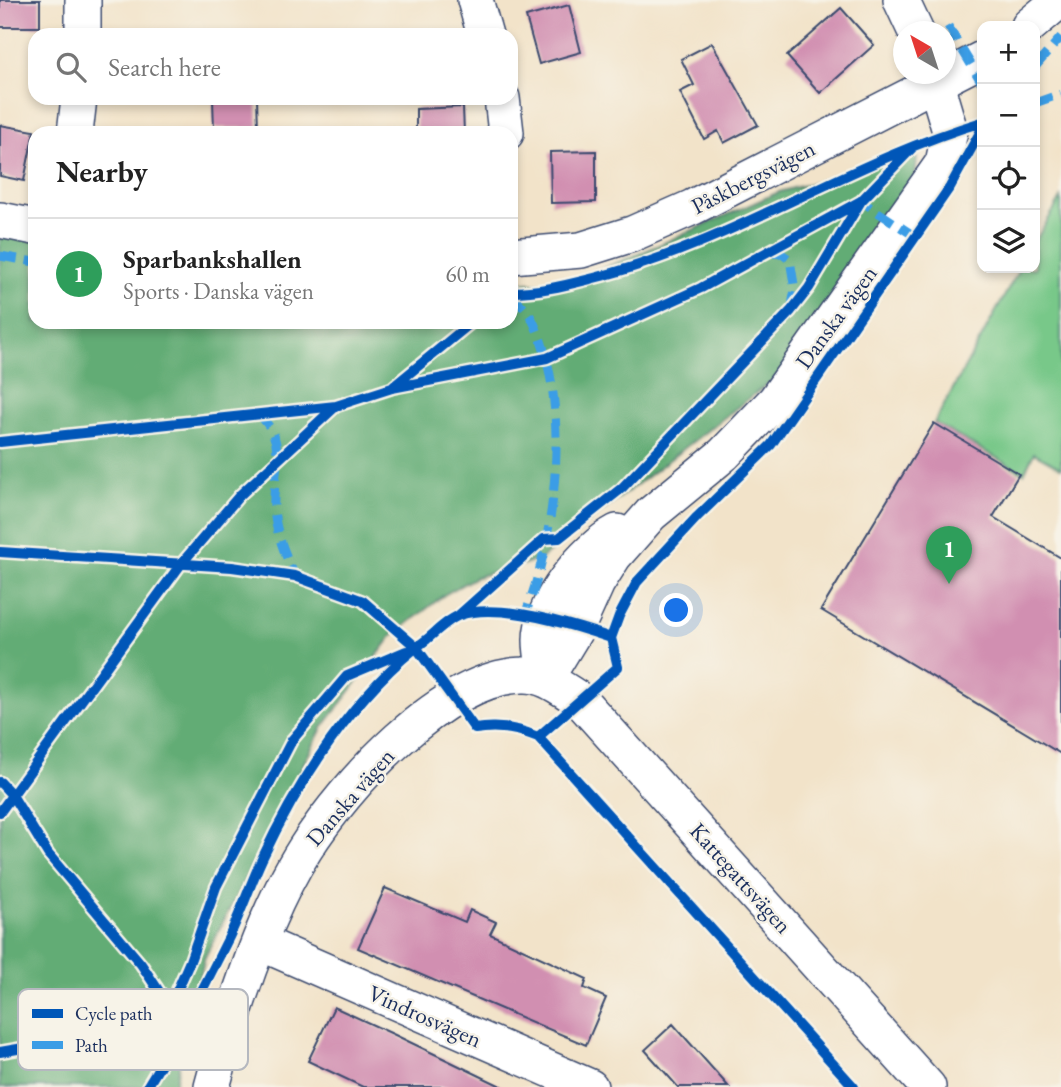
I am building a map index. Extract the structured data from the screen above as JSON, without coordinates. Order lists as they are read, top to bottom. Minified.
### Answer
{"streets":{"street":["Påskbergsvägen","Danska vägen","Kattegattsvägen","Vindrosvägen"]},"crossings":[["Danska vägen","Kattegattsvägen"],["Danska vägen","Vindrosvägen"]],"legend":["Cycle path","Path"],"north":"top left","page":{"map_buttons":["+","−"],"search":"Search here","heading":"Nearby","list":[{"mark":"1","name":"Sparbankshallen","note":"Sports · Danska vägen","value":"60 m"}],"pins":"1"}}
